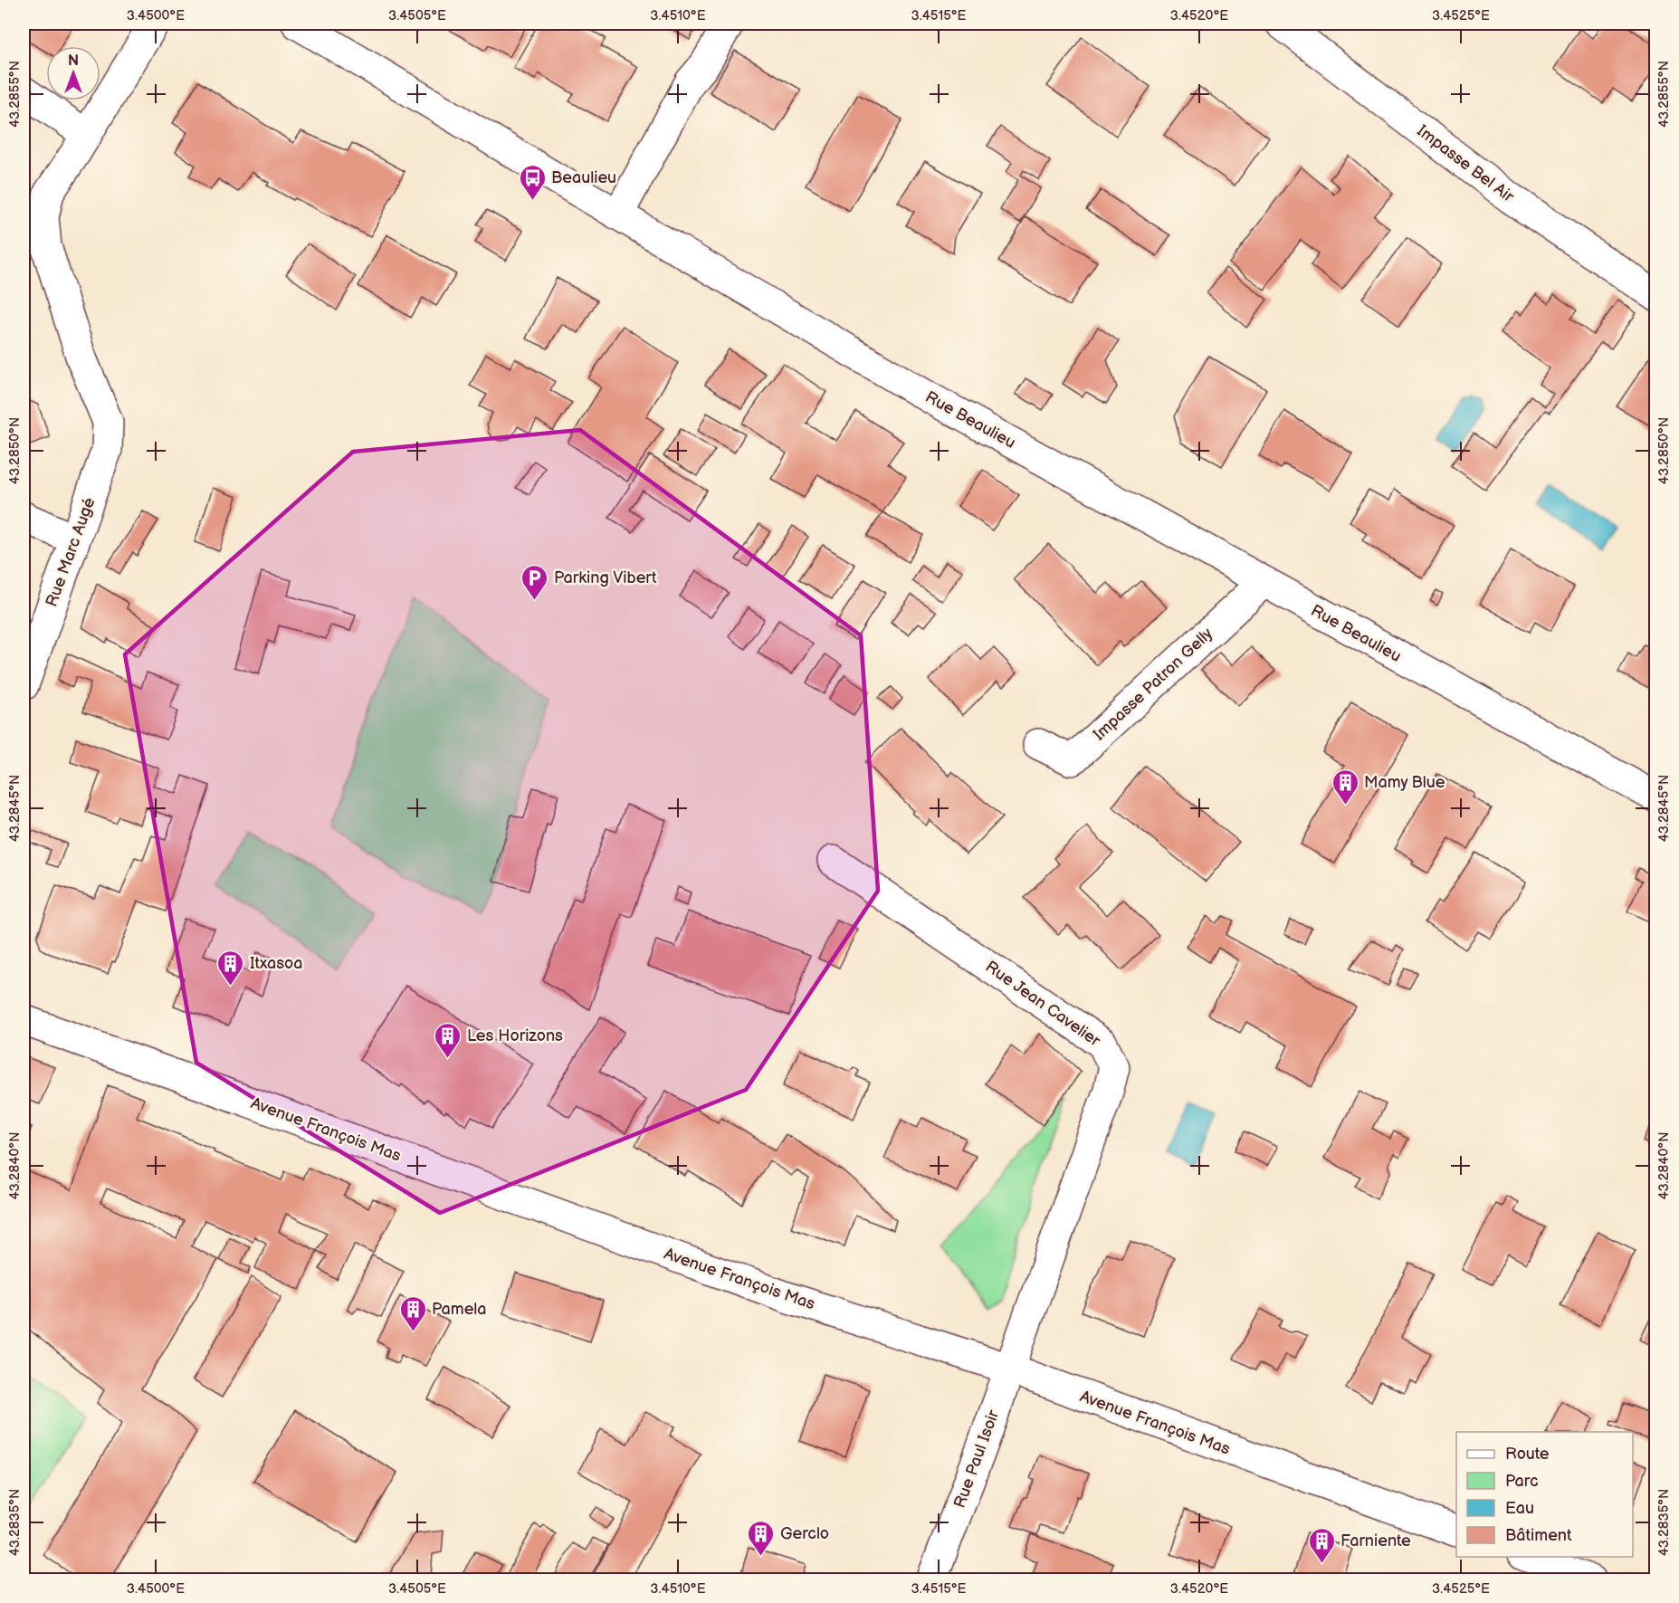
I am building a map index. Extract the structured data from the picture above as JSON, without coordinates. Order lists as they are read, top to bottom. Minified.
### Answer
{"streets":{"street":["Impasse Bel Air","Rue Beaulieu","Rue Marc Augé","Impasse Patron Gelly","Rue Jean Cavelier","Avenue François Mas","Rue Paul Isoir"]},"crossings":[["Rue Beaulieu","Impasse Patron Gelly"],["Rue Jean Cavelier","Avenue François Mas"],["Rue Jean Cavelier","Rue Paul Isoir"],["Avenue François Mas","Rue Paul Isoir"]],"places":{"bus stop":["Beaulieu"],"parking":["Parking Vibert"],"building":["Mamy Blue","Itxasoa","Les Horizons","Pamela","Gerclo","Farniente"]},"legend":["Route","Parc","Eau","Bâtiment"],"north":"top","coordinates":["3.4500°E","3.4505°E","3.4510°E","3.4515°E","3.4520°E","3.4525°E","43.2855°N","43.2850°N","43.2845°N","43.2840°N","43.2835°N"]}
